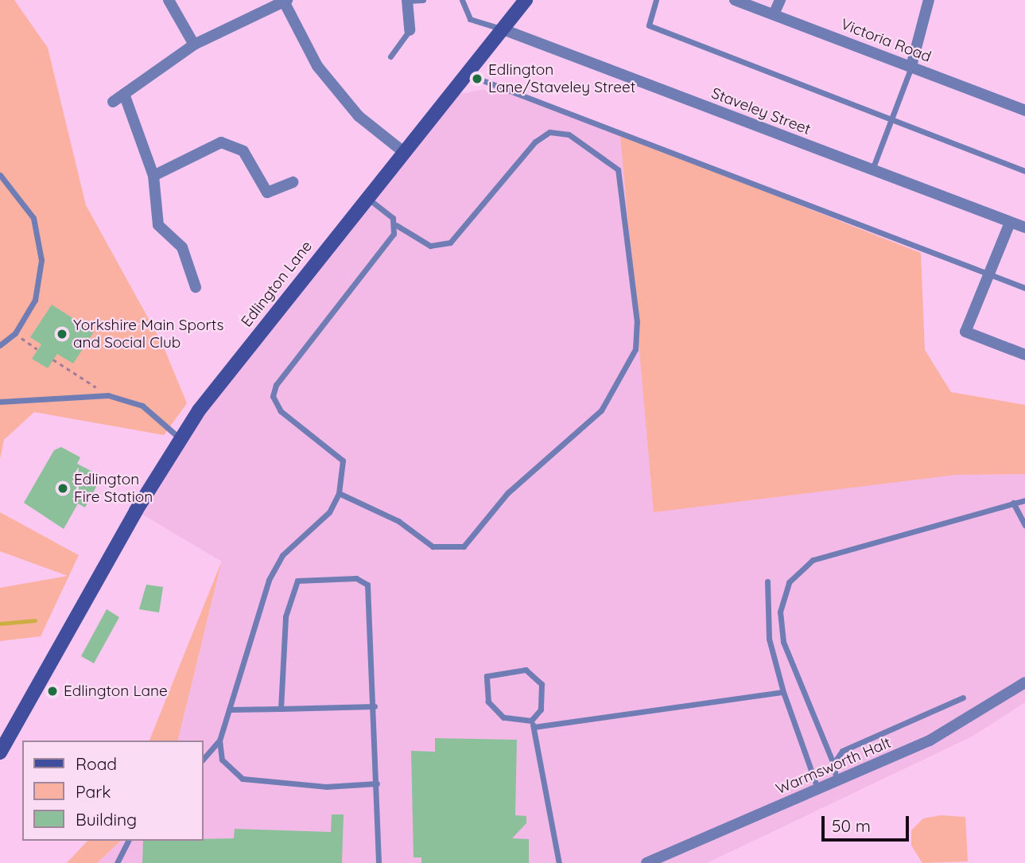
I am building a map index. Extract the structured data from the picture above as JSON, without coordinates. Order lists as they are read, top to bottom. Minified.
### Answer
{"streets":{"main road":["Edlington Lane"],"street":["Victoria Road","Staveley Street","Warmsworth Halt"]},"crossings":[["Staveley Street","Edlington Lane"]],"places":["Edlington Lane/Staveley Street","Yorkshire Main Sports and Social Club","Edlington Fire Station","Edlington Lane"],"legend":["Road","Park","Building"],"scale_bar":"50 m"}
